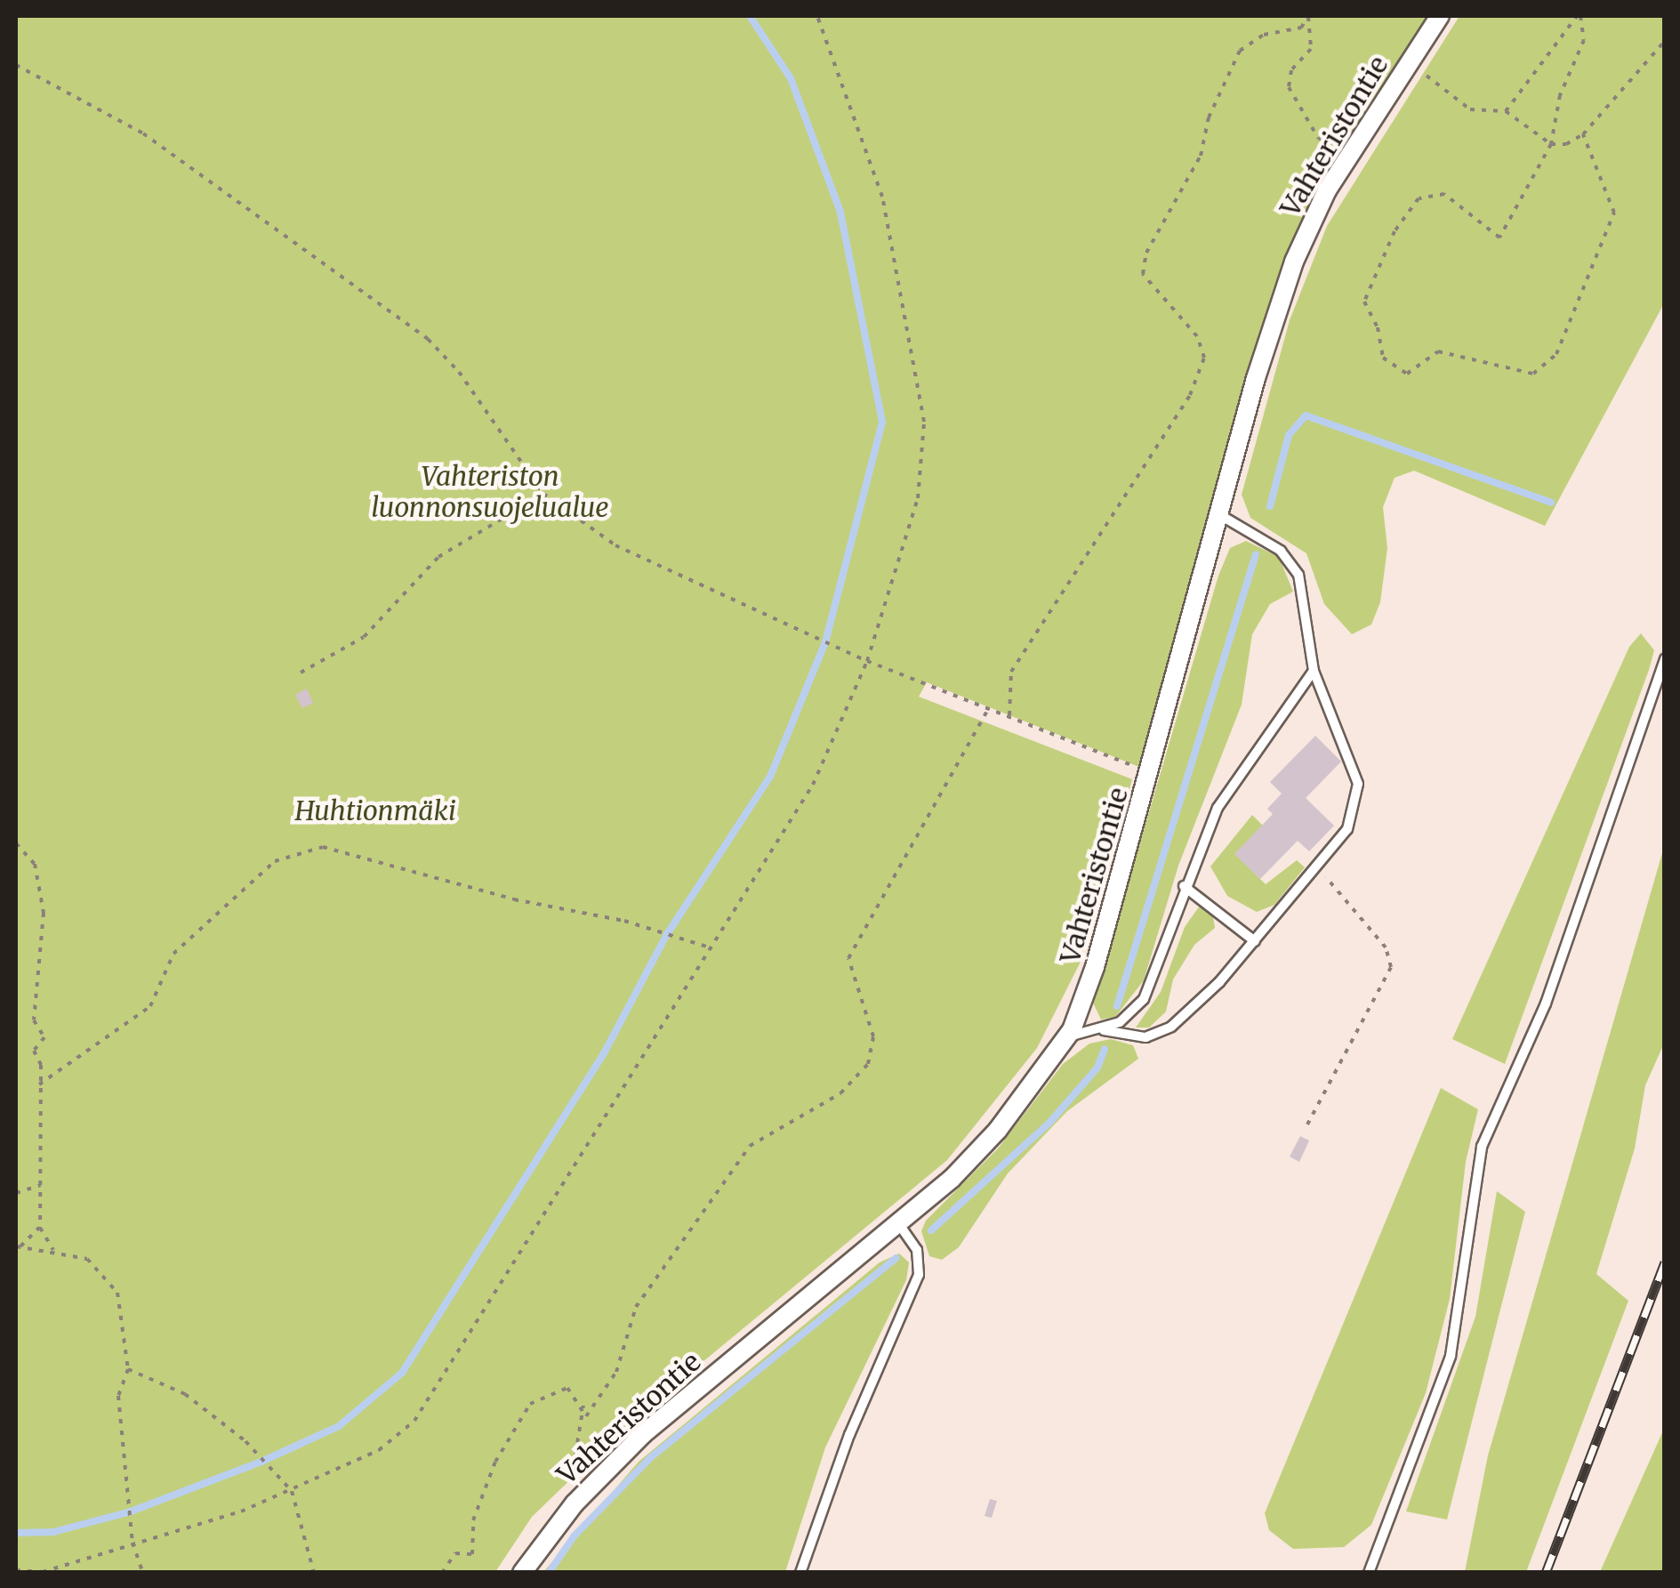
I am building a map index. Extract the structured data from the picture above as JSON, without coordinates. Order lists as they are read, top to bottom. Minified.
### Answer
{"streets":{"street":["Vahteristontie"]},"parks":["Vahteriston luonnonsuojelualue","Huhtionmäki"]}
